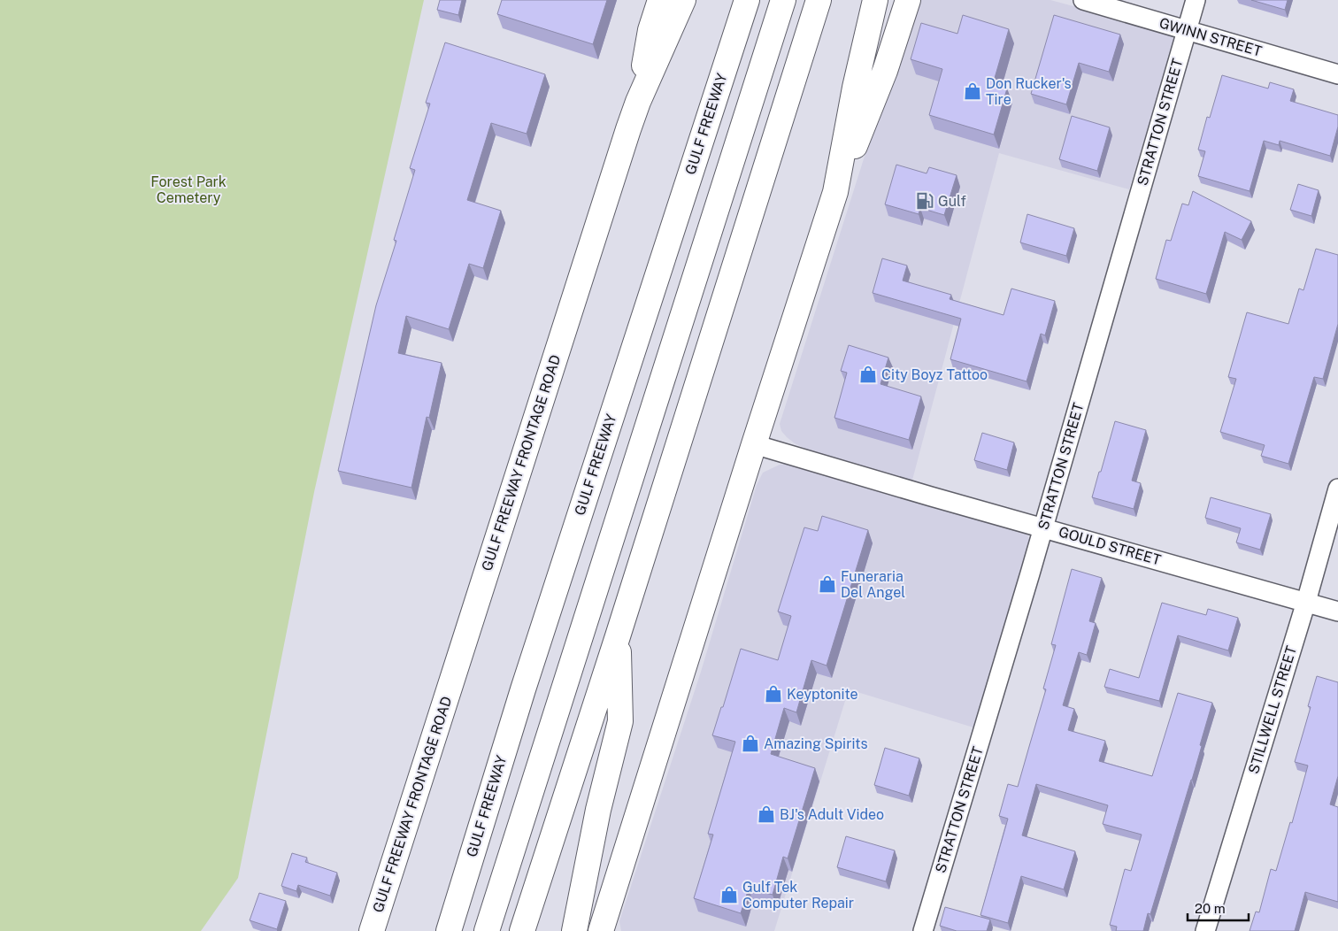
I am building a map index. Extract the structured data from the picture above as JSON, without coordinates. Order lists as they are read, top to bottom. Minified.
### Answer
{"streets":{"main road":["GULF FREEWAY","GULF FREEWAY FRONTAGE ROAD"],"street":["GWINN STREET","STRATTON STREET","GOULD STREET","STILLWELL STREET"]},"crossings":[["GWINN STREET","STRATTON STREET"],["STRATTON STREET","GOULD STREET"],["GOULD STREET","STILLWELL STREET"]],"parks":["Forest Park Cemetery"],"places":{"shop":["Don Rucker's Tire","City Boyz Tattoo","Funeraria Del Angel","Keyptonite","Amazing Spirits","BJ's Adult Video","Gulf Tek Computer Repair"],"fuel station":["Gulf"]},"scale_bar":"20 m"}
